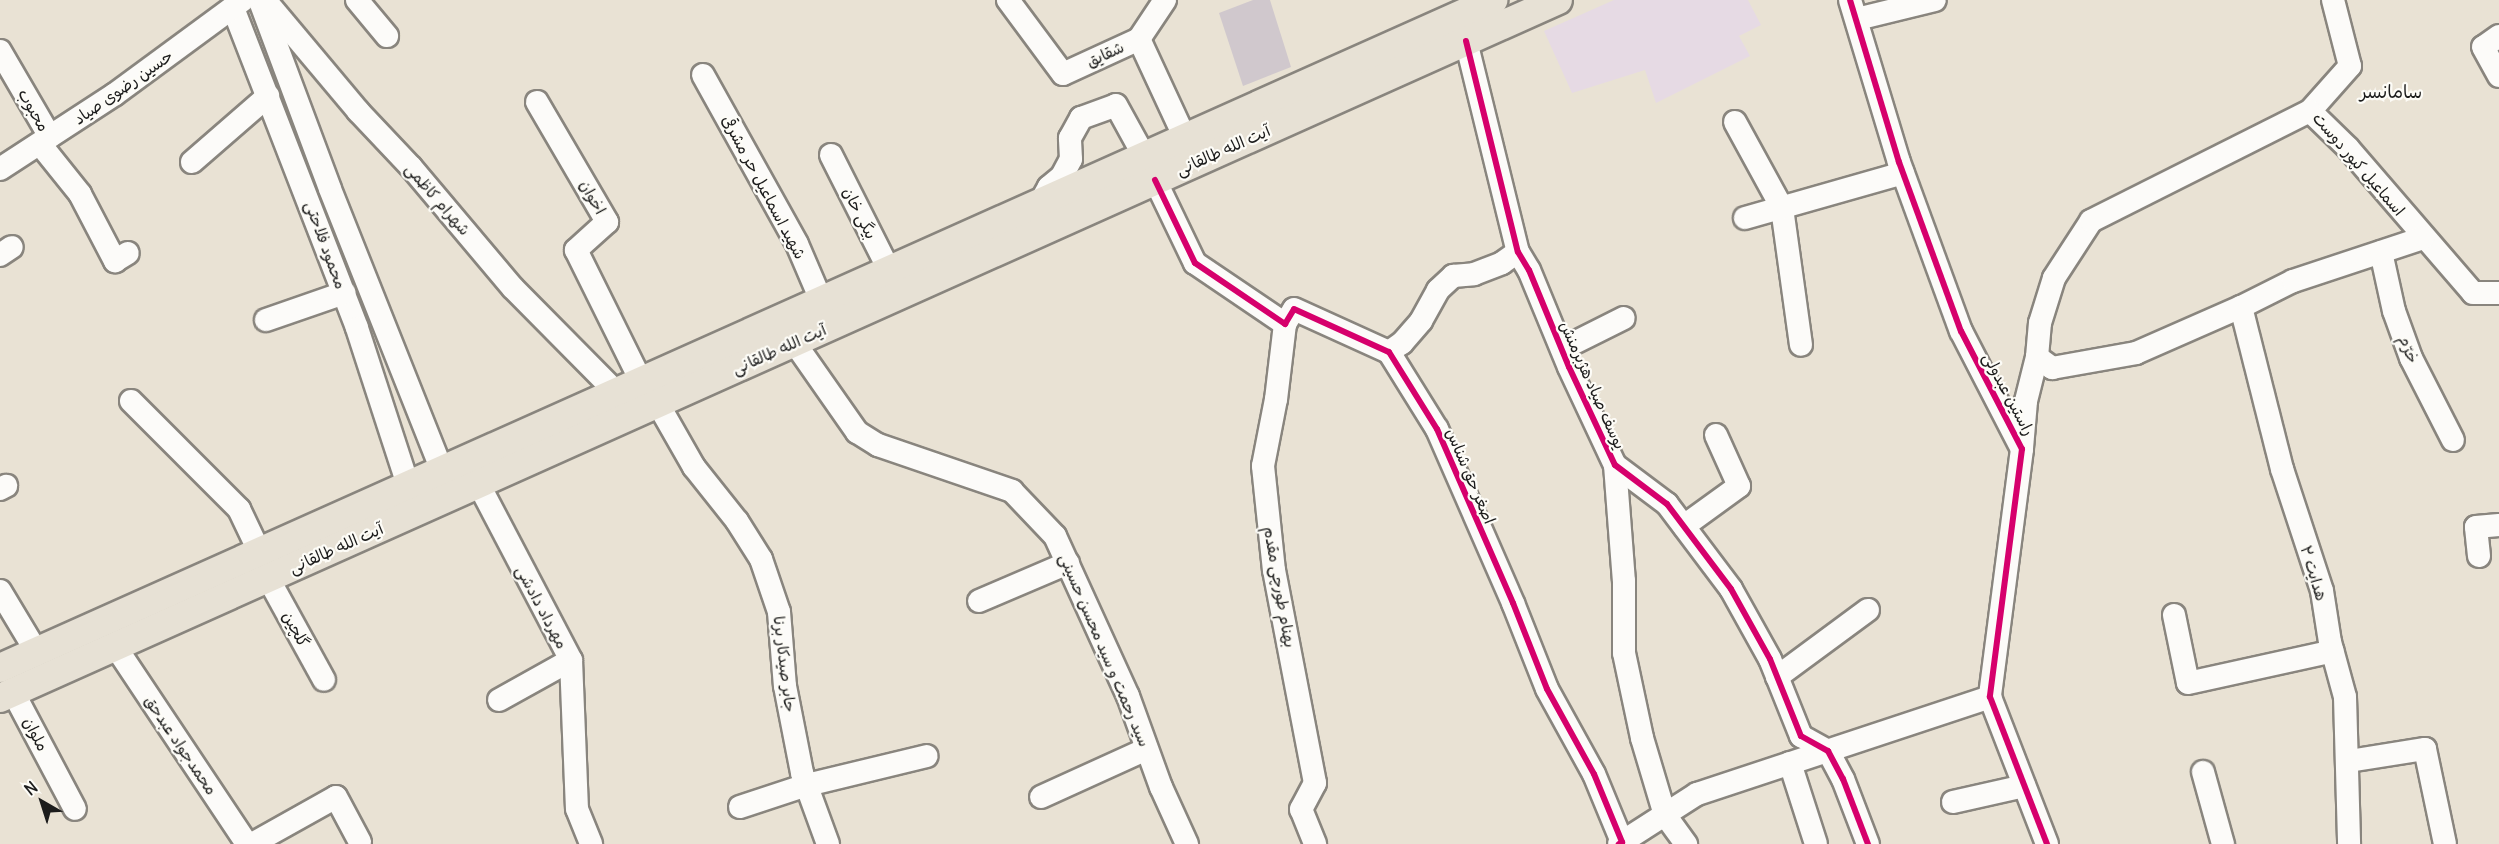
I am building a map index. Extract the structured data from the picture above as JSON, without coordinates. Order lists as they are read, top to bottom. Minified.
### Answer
{"streets":{"main road":["آیت الله طالقانی"],"street":["شقایق","حسین رضوی صیاد","محبوب","اسماعیل کپور دوست","شهید اسماعیل حر مشرقی","اخوان","شهرام کاظمی","بیگی خان","محمود فلاحتی","خرّم","یوسف صیاد هژبرمنش","راستین عبدولی","اصغر حق شناس","هدایت ۲","بهنام طورچی مقدم","مهرداد دادشی","گلچین","سید رحمت و سید محسن حسینی","جابر صیدکار برنا","ملوان","محمدجواد عبدحق"]},"crossings":[["شقایق","آیت الله طالقانی"],["حسین رضوی صیاد","محبوب"],["حسین رضوی صیاد","محمود فلاحتی"],["آیت الله طالقانی","شهید اسماعیل حر مشرقی"],["آیت الله طالقانی","اخوان"],["آیت الله طالقانی","شهرام کاظمی"],["آیت الله طالقانی","بیگی خان"],["آیت الله طالقانی","محمود فلاحتی"],["آیت الله طالقانی","یوسف صیاد هژبرمنش"],["آیت الله طالقانی","مهرداد دادشی"],["آیت الله طالقانی","گلچین"],["آیت الله طالقانی","سید رحمت و سید محسن حسینی"],["آیت الله طالقانی","جابر صیدکار برنا"],["آیت الله طالقانی","ملوان"],["آیت الله طالقانی","محمدجواد عبدحق"],["اسماعیل کپور دوست","راستین عبدولی"],["اخوان","شهرام کاظمی"]],"districts":["سامانسر"],"north":"top left"}
